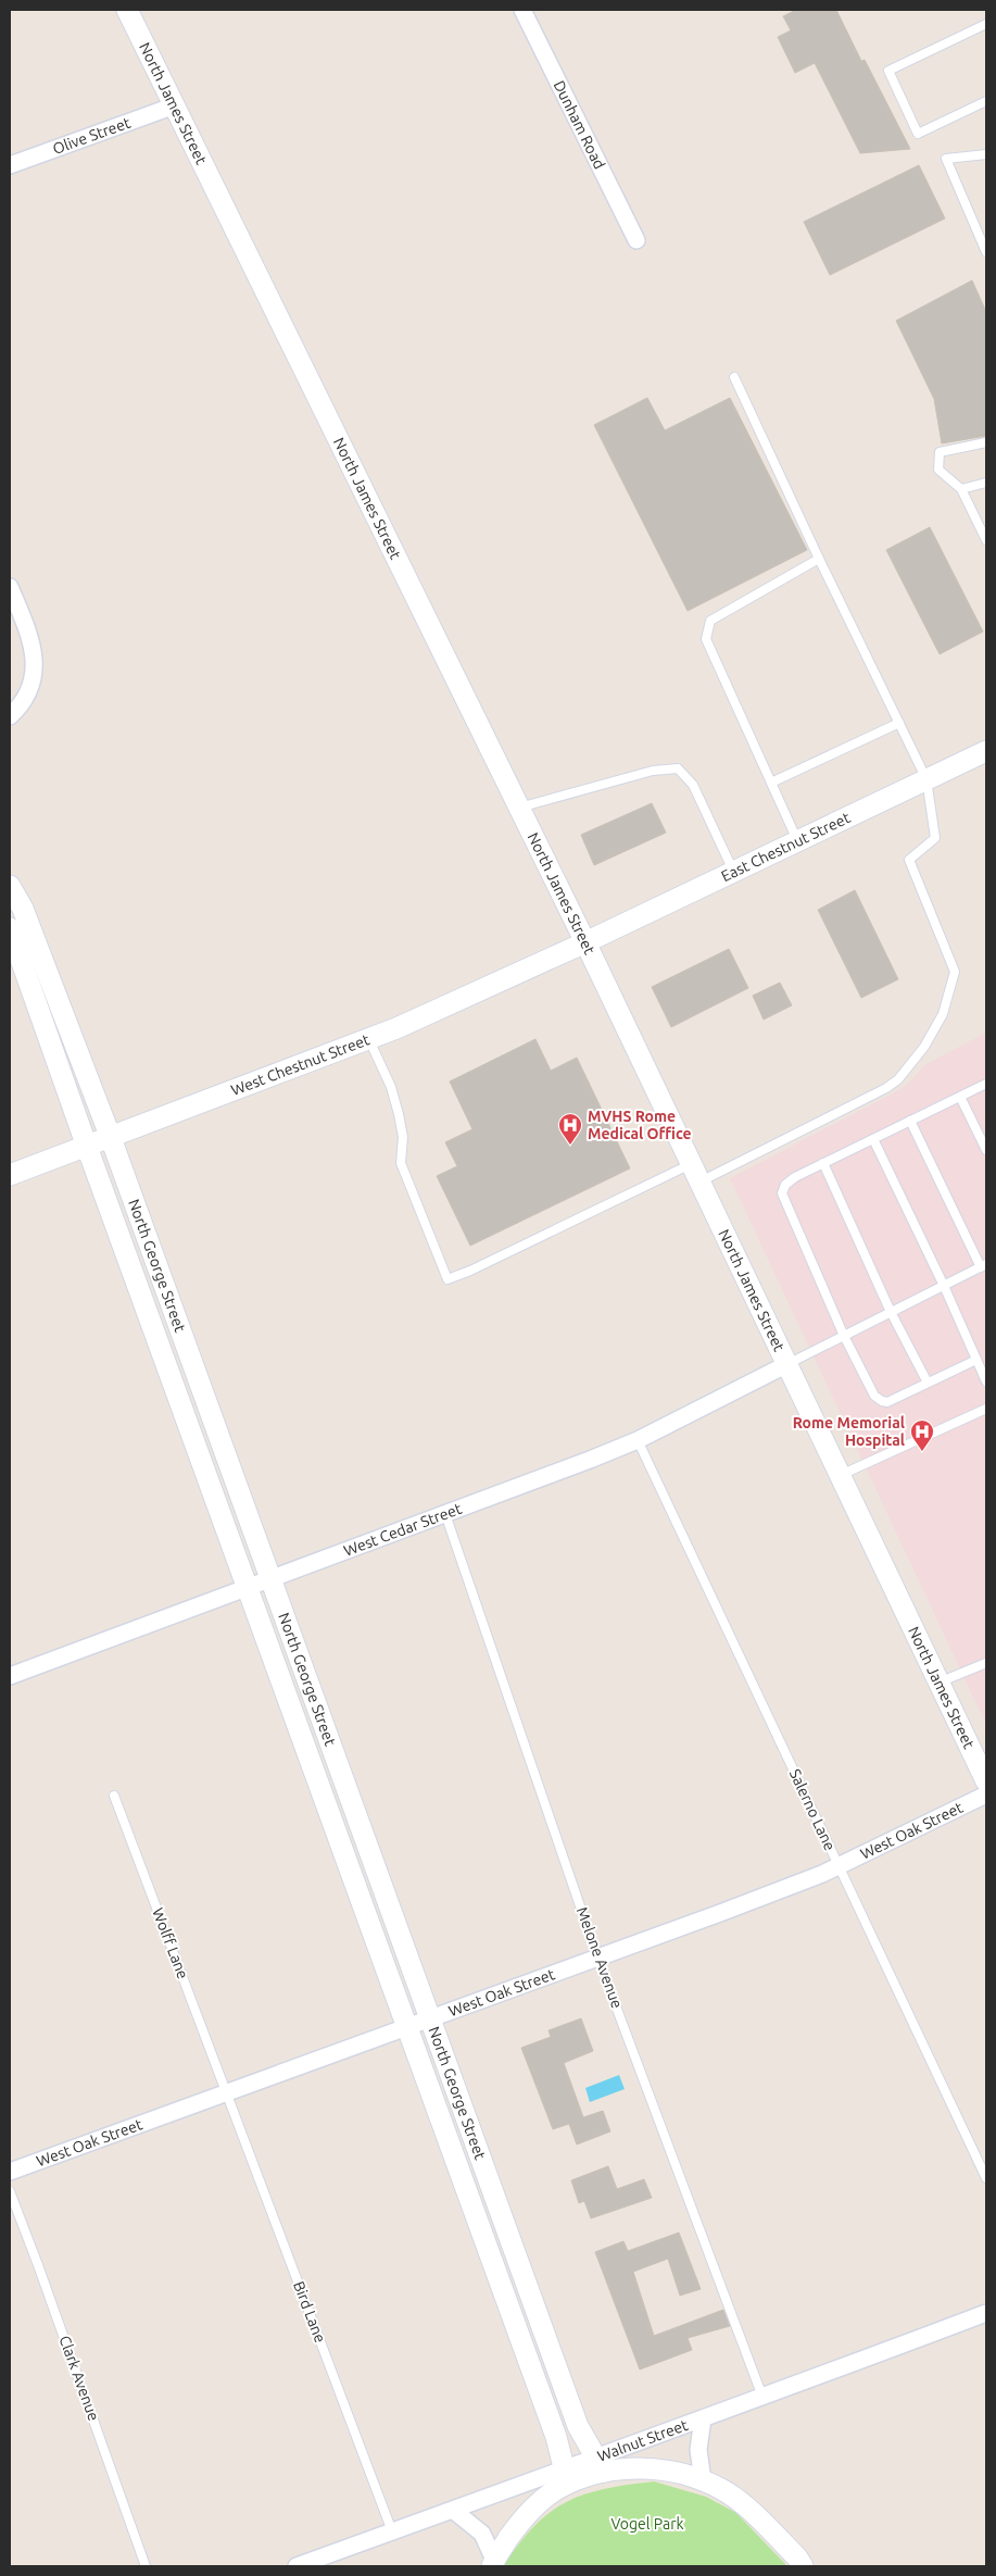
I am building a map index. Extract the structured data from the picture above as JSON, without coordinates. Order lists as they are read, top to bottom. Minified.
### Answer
{"streets":{"street":["North James Street","Dunham Road","Olive Street","East Chestnut Street","West Chestnut Street","North George Street","West Cedar Street","West Oak Street","Walnut Street"],"lane":["Salerno Lane","Wolff Lane","Melone Avenue","Bird Lane","Clark Avenue"]},"crossings":[["North James Street","Olive Street"],["North James Street","East Chestnut Street"],["North James Street","West Chestnut Street"],["North James Street","West Cedar Street"],["East Chestnut Street","West Chestnut Street"],["West Chestnut Street","North George Street"],["North George Street","West Cedar Street"],["North George Street","West Oak Street"],["North George Street","Walnut Street"],["West Cedar Street","Salerno Lane"],["West Cedar Street","Melone Avenue"],["Salerno Lane","West Oak Street"],["West Oak Street","Wolff Lane"],["West Oak Street","Melone Avenue"],["West Oak Street","Bird Lane"],["Wolff Lane","Bird Lane"],["Melone Avenue","Walnut Street"]],"parks":["Vogel Park"],"places":{"hospital":["MVHS Rome Medical Office","Rome Memorial Hospital"]}}
